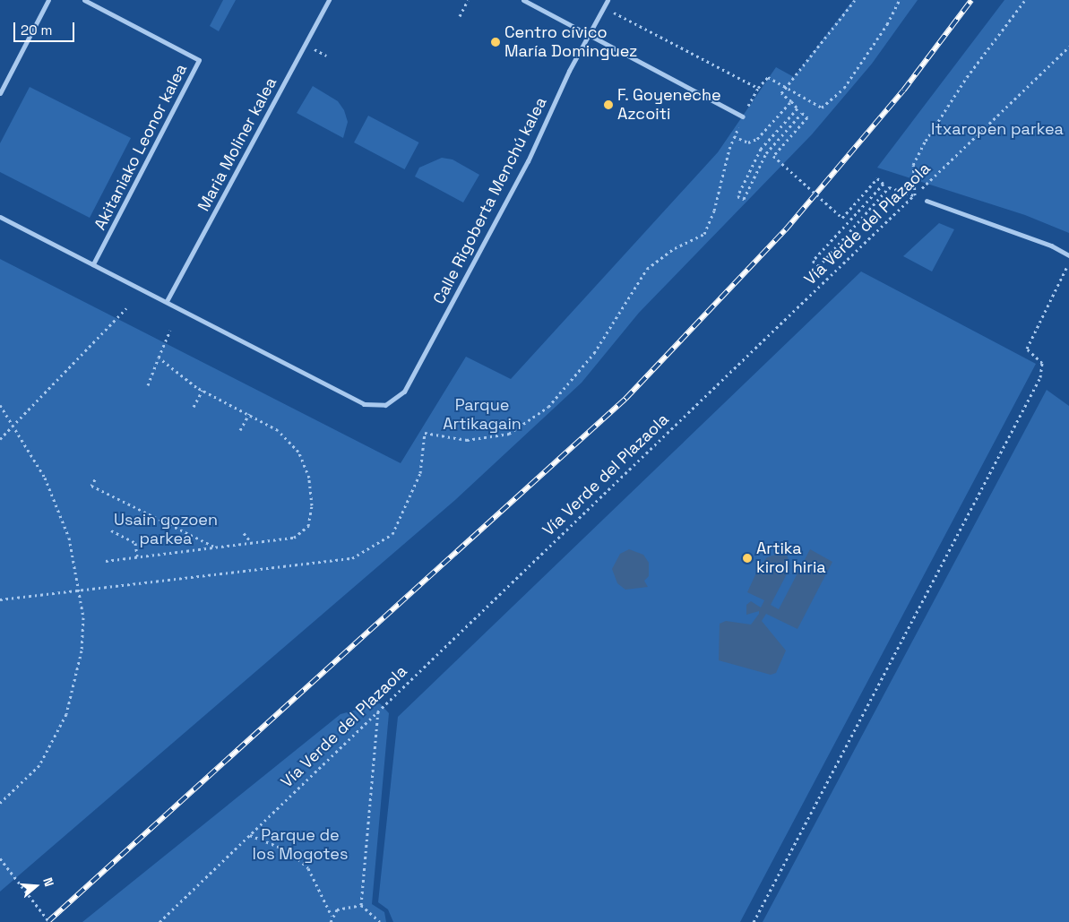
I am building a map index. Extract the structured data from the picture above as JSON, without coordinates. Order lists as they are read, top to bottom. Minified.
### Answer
{"streets":{"street":["Maria Moliner kalea","Akitaniako Leonor kalea","Calle Rigoberta Menchú kalea"],"path":["Vía Verde del Plazaola"]},"crossings":[["Maria Moliner kalea","Calle Rigoberta Menchú kalea"]],"parks":["Itxaropen parkea","Parque Artikagain","Usain gozoen parkea","Parque de los Mogotes"],"places":["Centro cívico María Dominguez","F. Goyeneche Azcoiti","Artika kirol hiria"],"scale_bar":"20 m","north":"right"}
